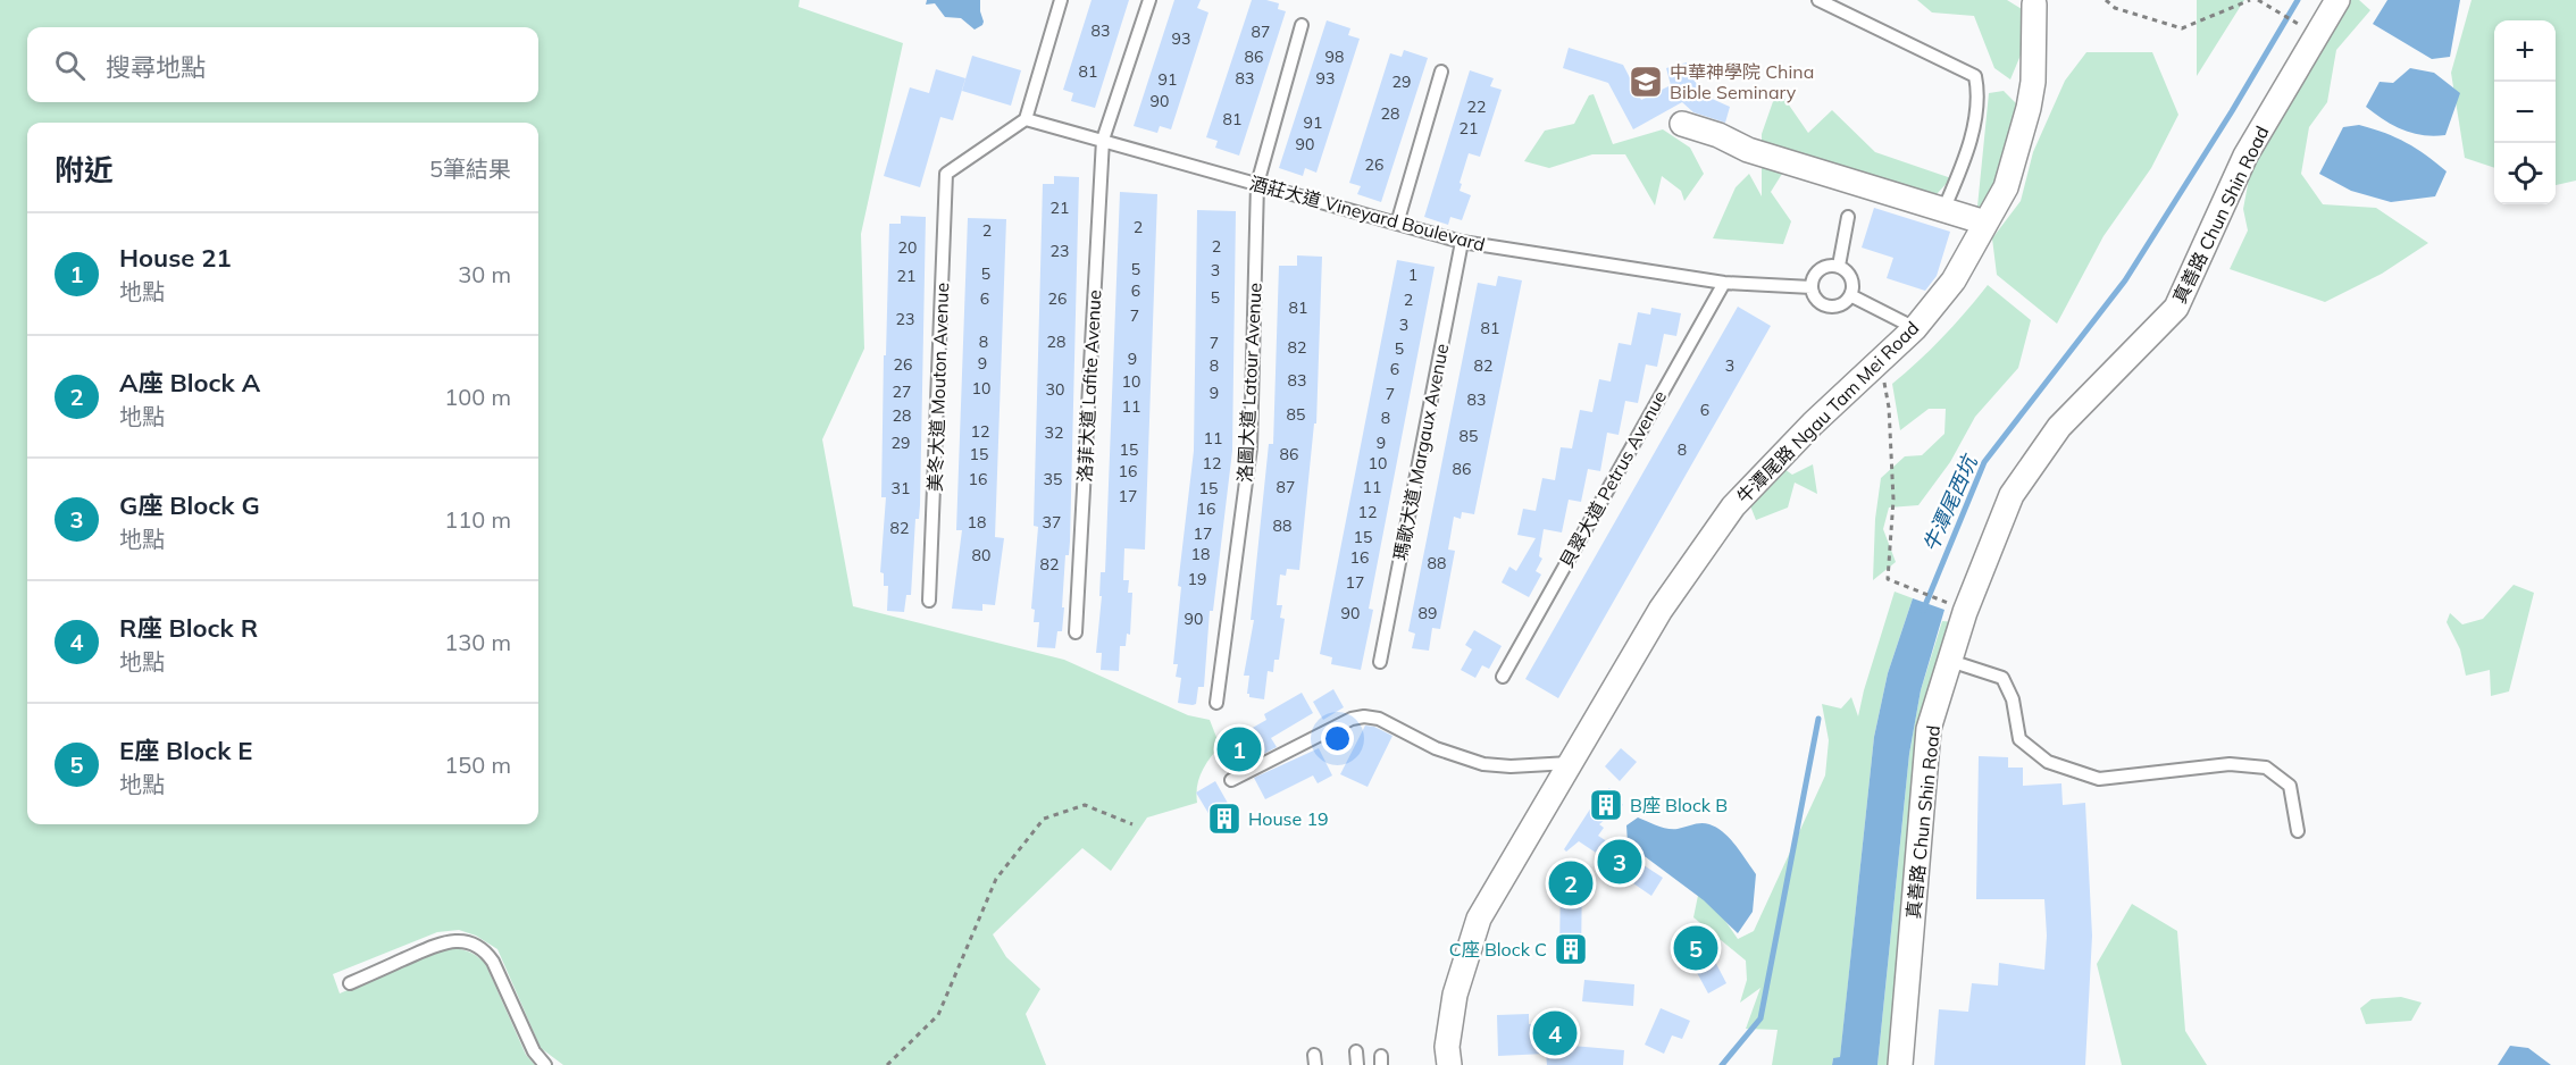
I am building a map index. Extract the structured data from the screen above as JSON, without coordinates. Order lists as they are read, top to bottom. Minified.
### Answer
{"streets":{"street":["真善路 Chun Shin Road","牛潭尾路 Ngau Tam Mei Road"],"lane":["酒莊大道 Vineyard Boulevard","洛圖大道 Latour Avenue","洛菲大道 Lafite Avenue","美冬大道 Mouton Avenue","瑪歌大道 Margaux Avenue","貝翠大道 Petrus Avenue"]},"crossings":[["酒莊大道 Vineyard Boulevard","洛圖大道 Latour Avenue"],["酒莊大道 Vineyard Boulevard","洛菲大道 Lafite Avenue"],["酒莊大道 Vineyard Boulevard","美冬大道 Mouton Avenue"],["酒莊大道 Vineyard Boulevard","瑪歌大道 Margaux Avenue"],["酒莊大道 Vineyard Boulevard","貝翠大道 Petrus Avenue"]],"water":["牛潭尾西坑"],"places":{"school or university":["中華神學院 China Bible Seminary"],"building":["B座 Block B","House 19","C座 Block C"]},"house_numbers":["83","87","93","86","98","81","83","93","91","29","90","22","28","81","91","21","90","26","21","2","2","2","20","23","5","3","5","1","21","6","5","6","26","2","81","7","23","3","81","8","28","7","82","5","9","9","26","8","82","3","6","83","10","10","30","27","9","7","83","11","6","85","28","8","12","32","85","11","29","9","15","8","15","86","12","10","86","16","16","35","87","11","31","15","17","16","12","18","37","88","82","17","15","18","80","16","88","82","19","17","90","89","90"],"page":{"map_buttons":["+","−"],"search":"搜尋地點","heading":["附近","5筆結果"],"list":[{"mark":"1","name":"House 21","note":"地點","value":"30 m"},{"mark":"2","name":"A座 Block A","note":"地點","value":"100 m"},{"mark":"3","name":"G座 Block G","note":"地點","value":"110 m"},{"mark":"4","name":"R座 Block R","note":"地點","value":"130 m"},{"mark":"5","name":"E座 Block E","note":"地點","value":"150 m"}],"pins":["1","3","2","5","4"]}}
